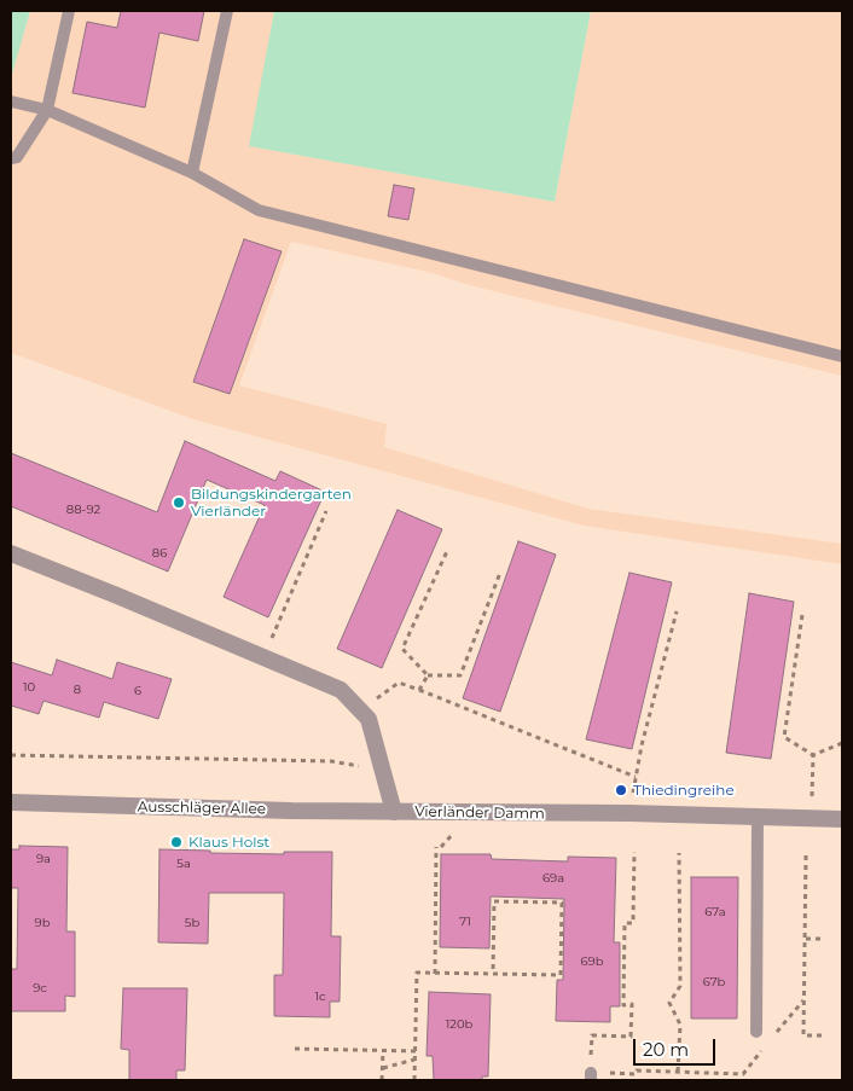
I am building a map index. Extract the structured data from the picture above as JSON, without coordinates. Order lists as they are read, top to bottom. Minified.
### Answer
{"streets":{"street":["Ausschläger Allee","Vierländer Damm"]},"crossings":[["Ausschläger Allee","Vierländer Damm"]],"places":["Bildungskindergarten Vierländer","Thiedingreihe","Klaus Holst"],"house_numbers":["88-92","86","10","8","6","9a","5a","69a","67a","71","9b","5b","69b","67b","9c","1c","120b"],"scale_bar":"20 m"}
